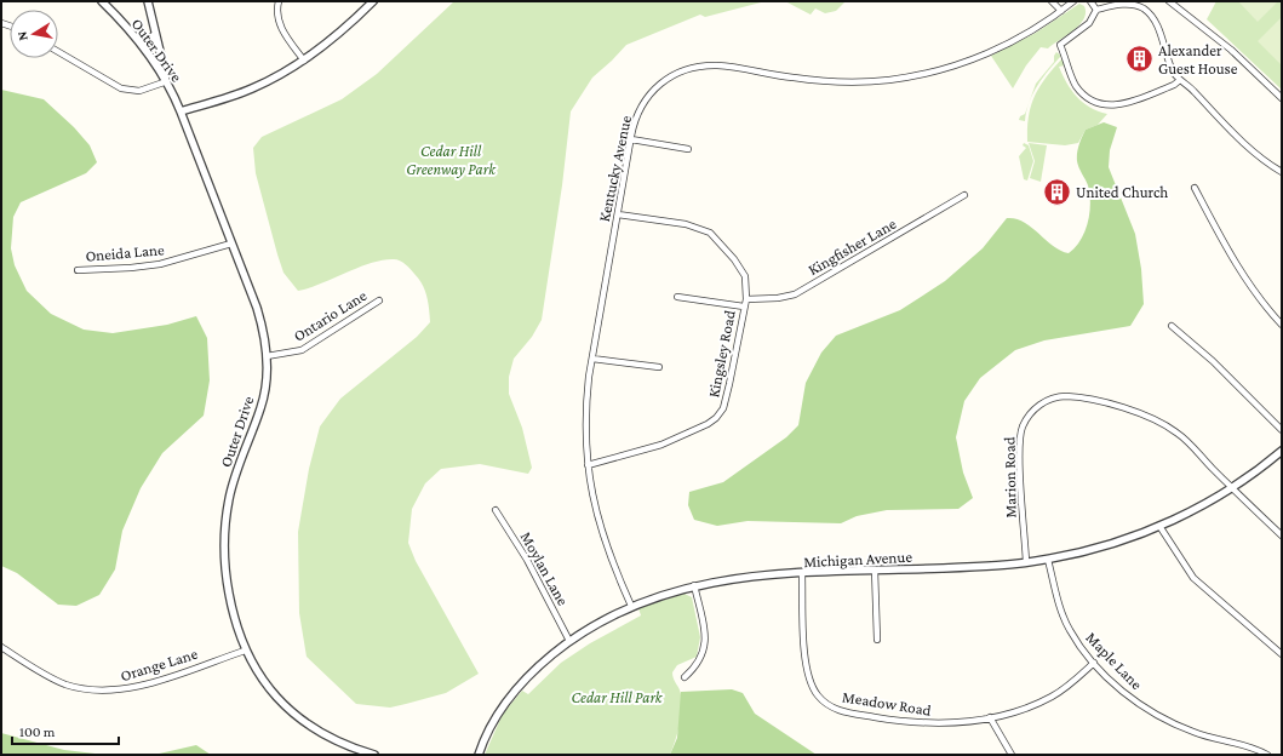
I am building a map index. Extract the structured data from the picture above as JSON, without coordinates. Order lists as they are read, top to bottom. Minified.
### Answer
{"streets":{"street":["Outer Drive","Kentucky Avenue","Kingfisher Lane","Oneida Lane","Ontario Lane","Kingsley Road","Marion Road","Michigan Avenue","Moylan Lane","Maple Lane","Orange Lane","Meadow Road"]},"crossings":[["Outer Drive","Oneida Lane"],["Outer Drive","Ontario Lane"],["Outer Drive","Orange Lane"],["Kentucky Avenue","Kingsley Road"],["Kentucky Avenue","Michigan Avenue"],["Kingfisher Lane","Kingsley Road"],["Marion Road","Michigan Avenue"],["Michigan Avenue","Moylan Lane"],["Michigan Avenue","Maple Lane"],["Michigan Avenue","Meadow Road"],["Maple Lane","Meadow Road"]],"parks":["Cedar Hill Greenway Park","Cedar Hill Park"],"places":{"building":["Alexander Guest House","United Church"]},"scale_bar":"100 m","north":"left"}
